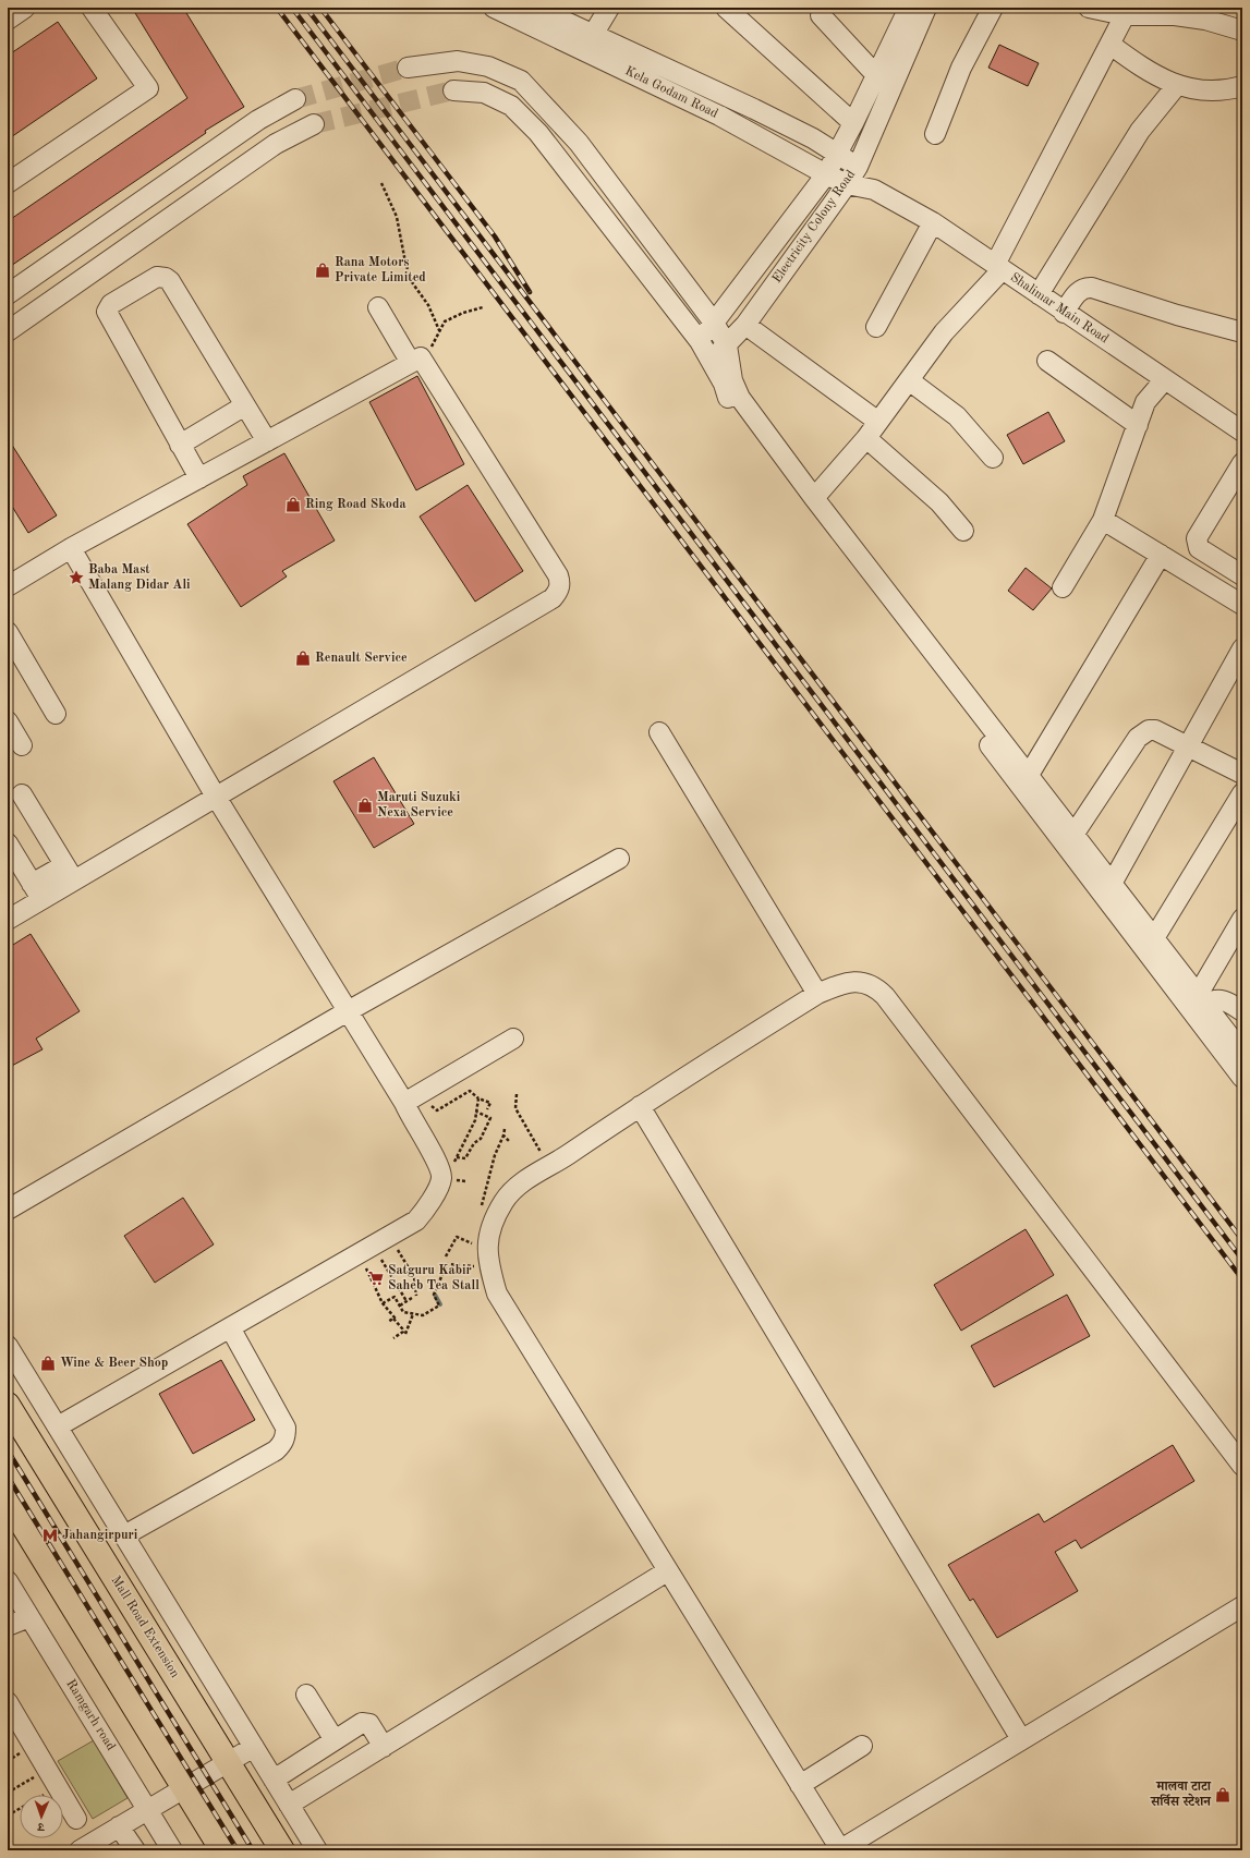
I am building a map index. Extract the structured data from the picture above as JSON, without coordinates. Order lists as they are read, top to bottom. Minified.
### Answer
{"streets":{"main road":["Mall Road Extension"],"street":["Kela Godam Road","Electricity Colony Road","Shalimar Main Road","Ramgarh road"]},"crossings":[["Kela Godam Road","Electricity Colony Road"],["Kela Godam Road","Shalimar Main Road"],["Electricity Colony Road","Shalimar Main Road"]],"places":{"shop":["Rana Motors Private Limited","Ring Road Skoda","Renault Service","Maruti Suzuki Nexa Service","Wine & Beer Shop","मालवा टाटा सर्विस स्टेशन"],"place":["Baba Mast Malang Didar Ali"],"supermarket":["Satguru Kabir Saheb Tea Stall"],"metro station":["Jahangirpuri"]},"north":"bottom"}
